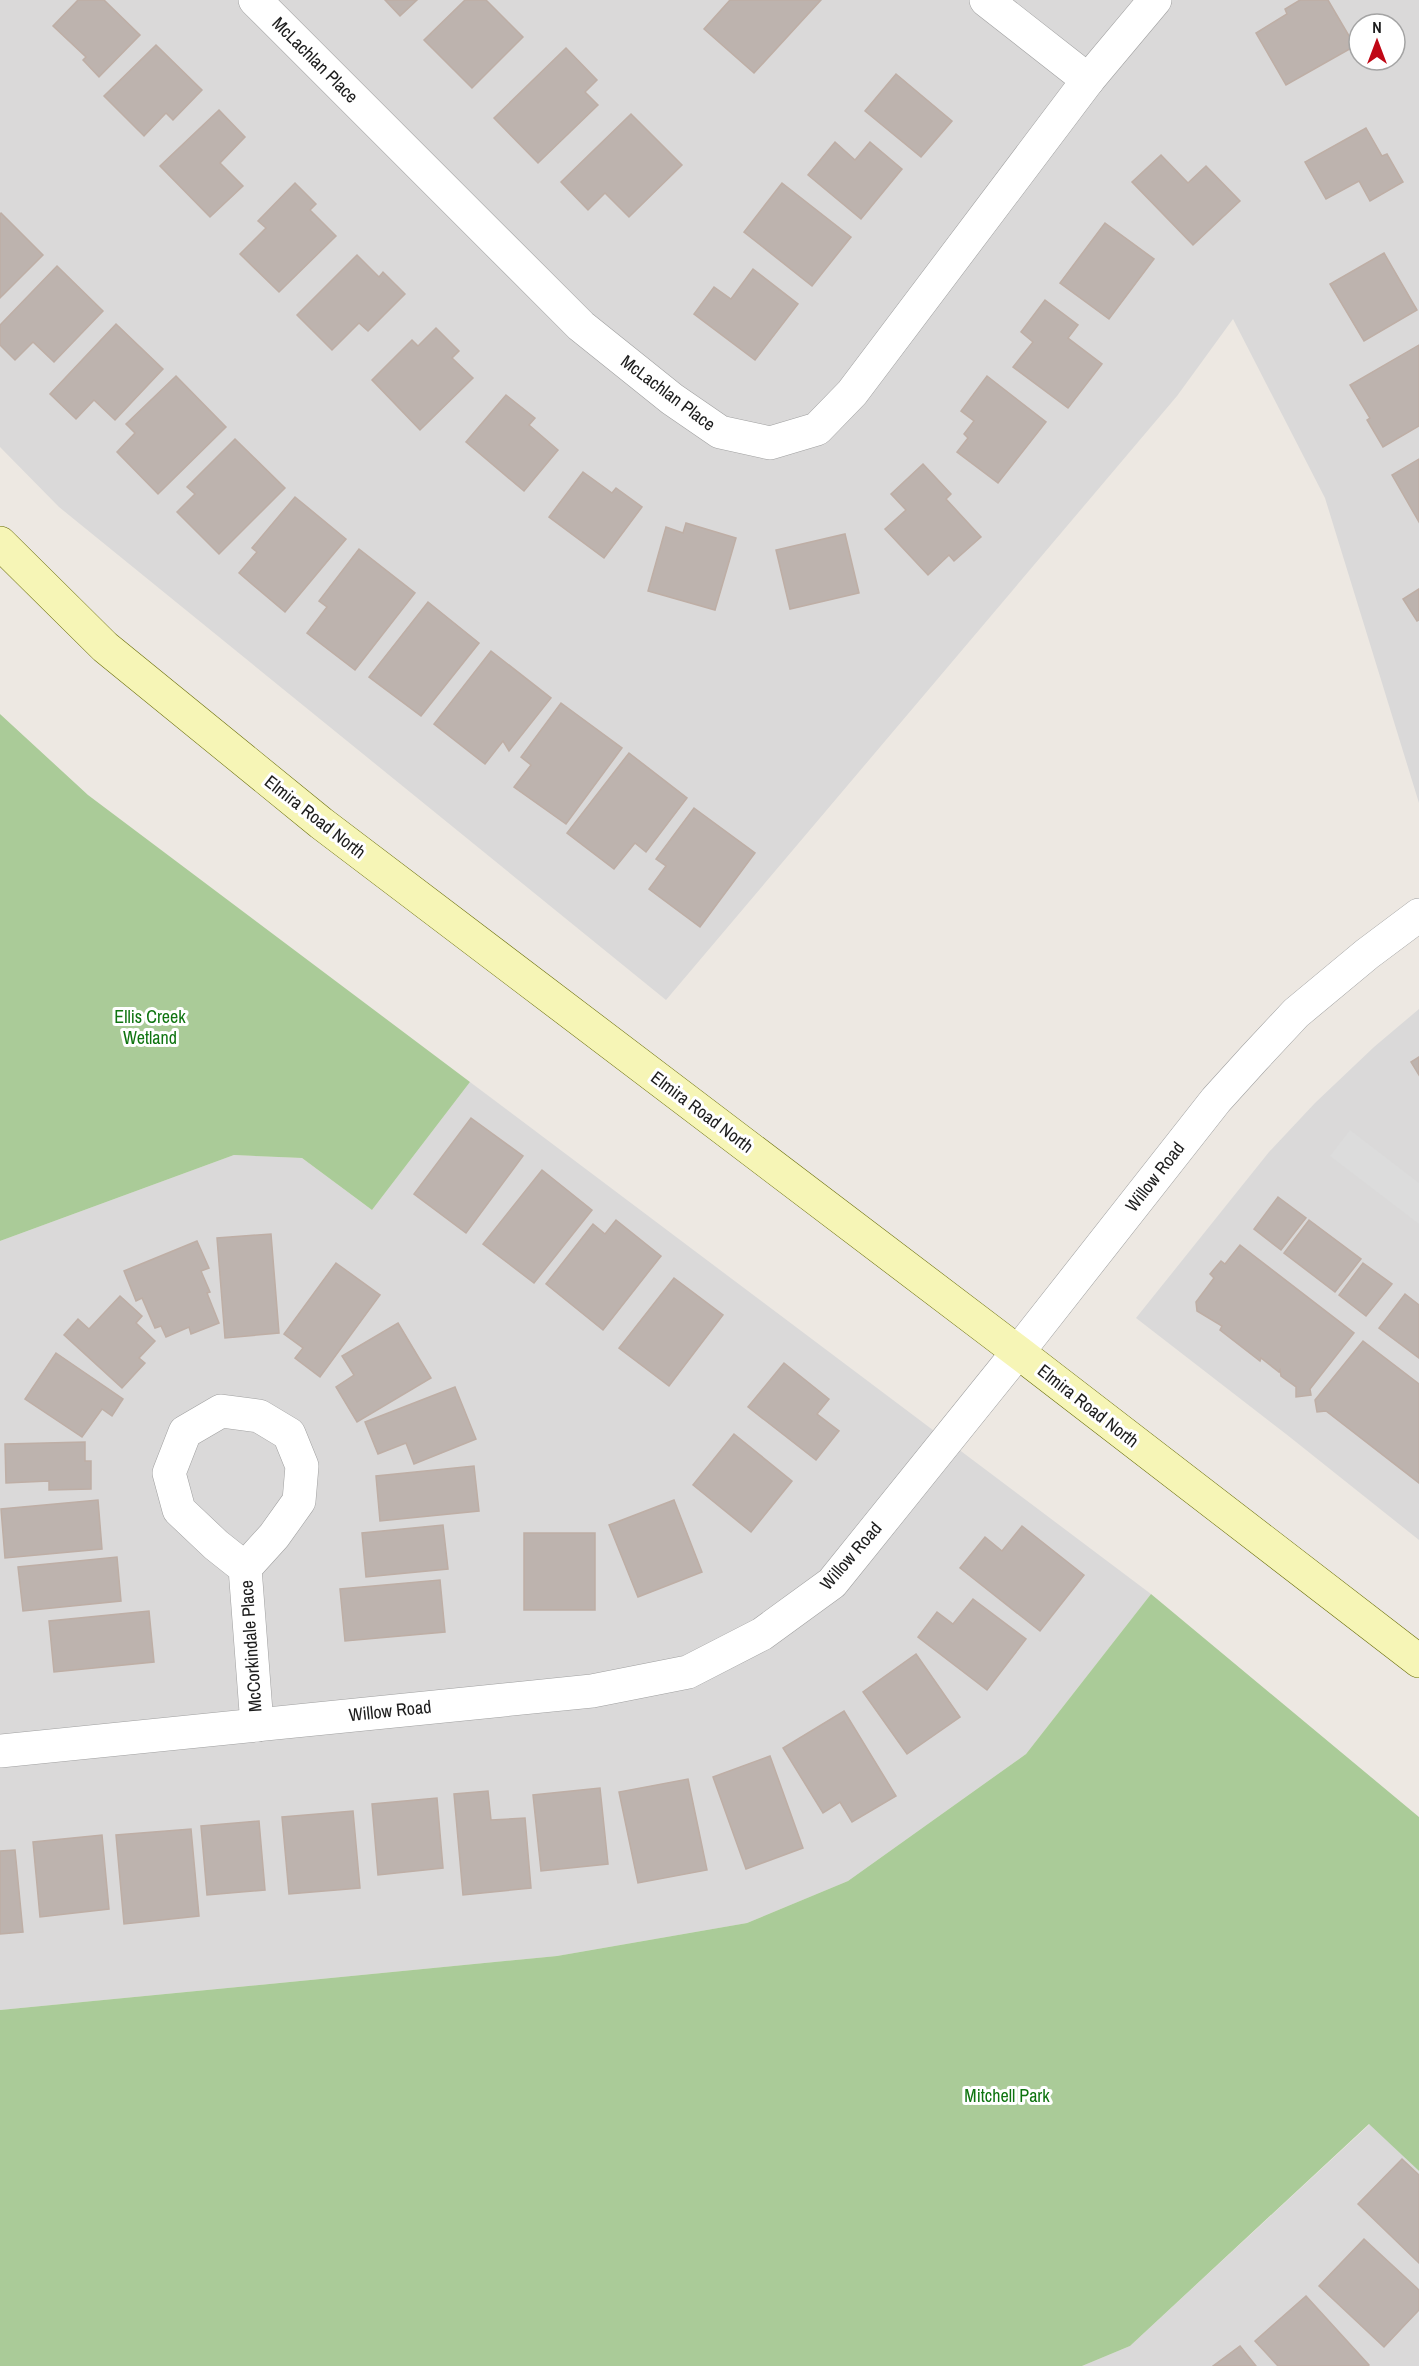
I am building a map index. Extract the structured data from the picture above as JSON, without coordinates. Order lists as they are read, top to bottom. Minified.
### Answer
{"streets":{"main road":["Elmira Road North"],"street":["McLachlan Place","Willow Road","McCorkindale Place"]},"crossings":[["Elmira Road North","Willow Road"],["Willow Road","McCorkindale Place"]],"parks":["Ellis Creek Wetland","Mitchell Park"],"north":"top"}
